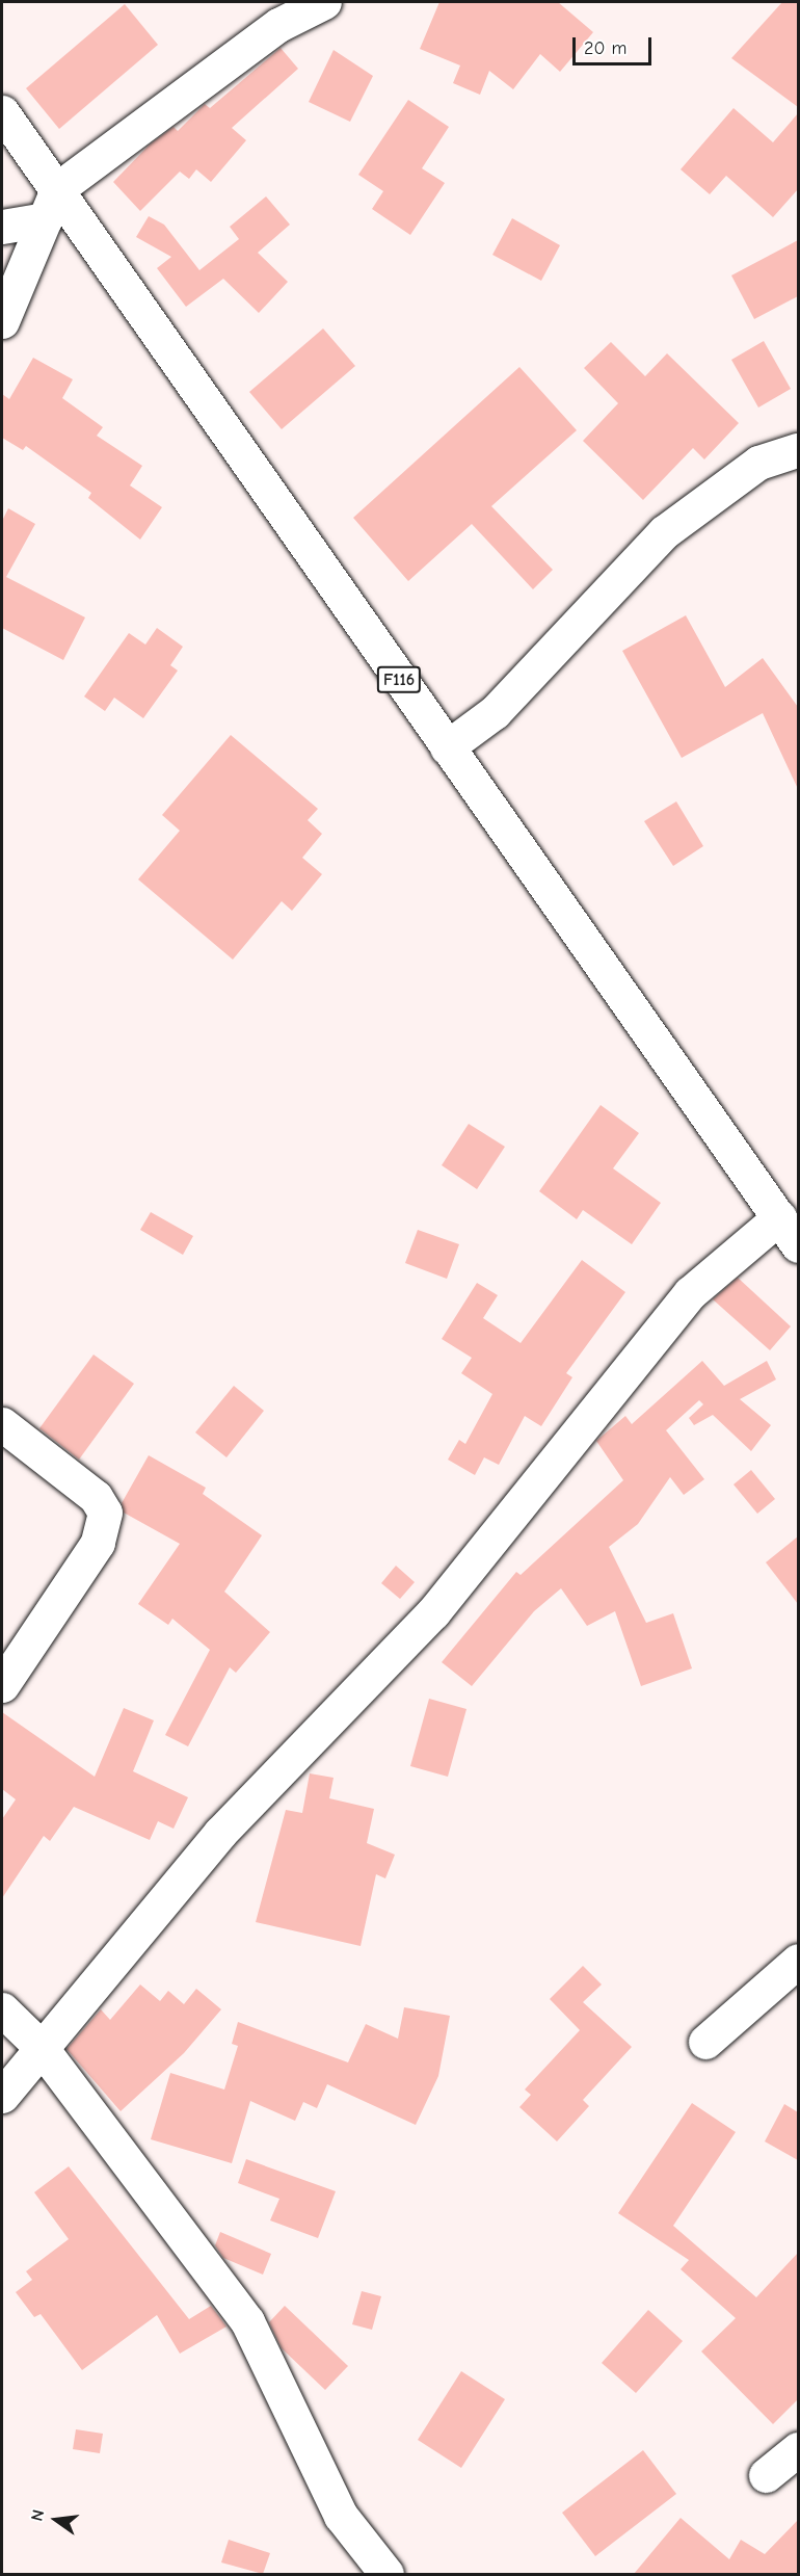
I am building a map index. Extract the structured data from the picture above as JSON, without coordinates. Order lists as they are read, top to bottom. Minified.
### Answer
{"streets":{"street":["F116"]},"scale_bar":"20 m","north":"left"}
